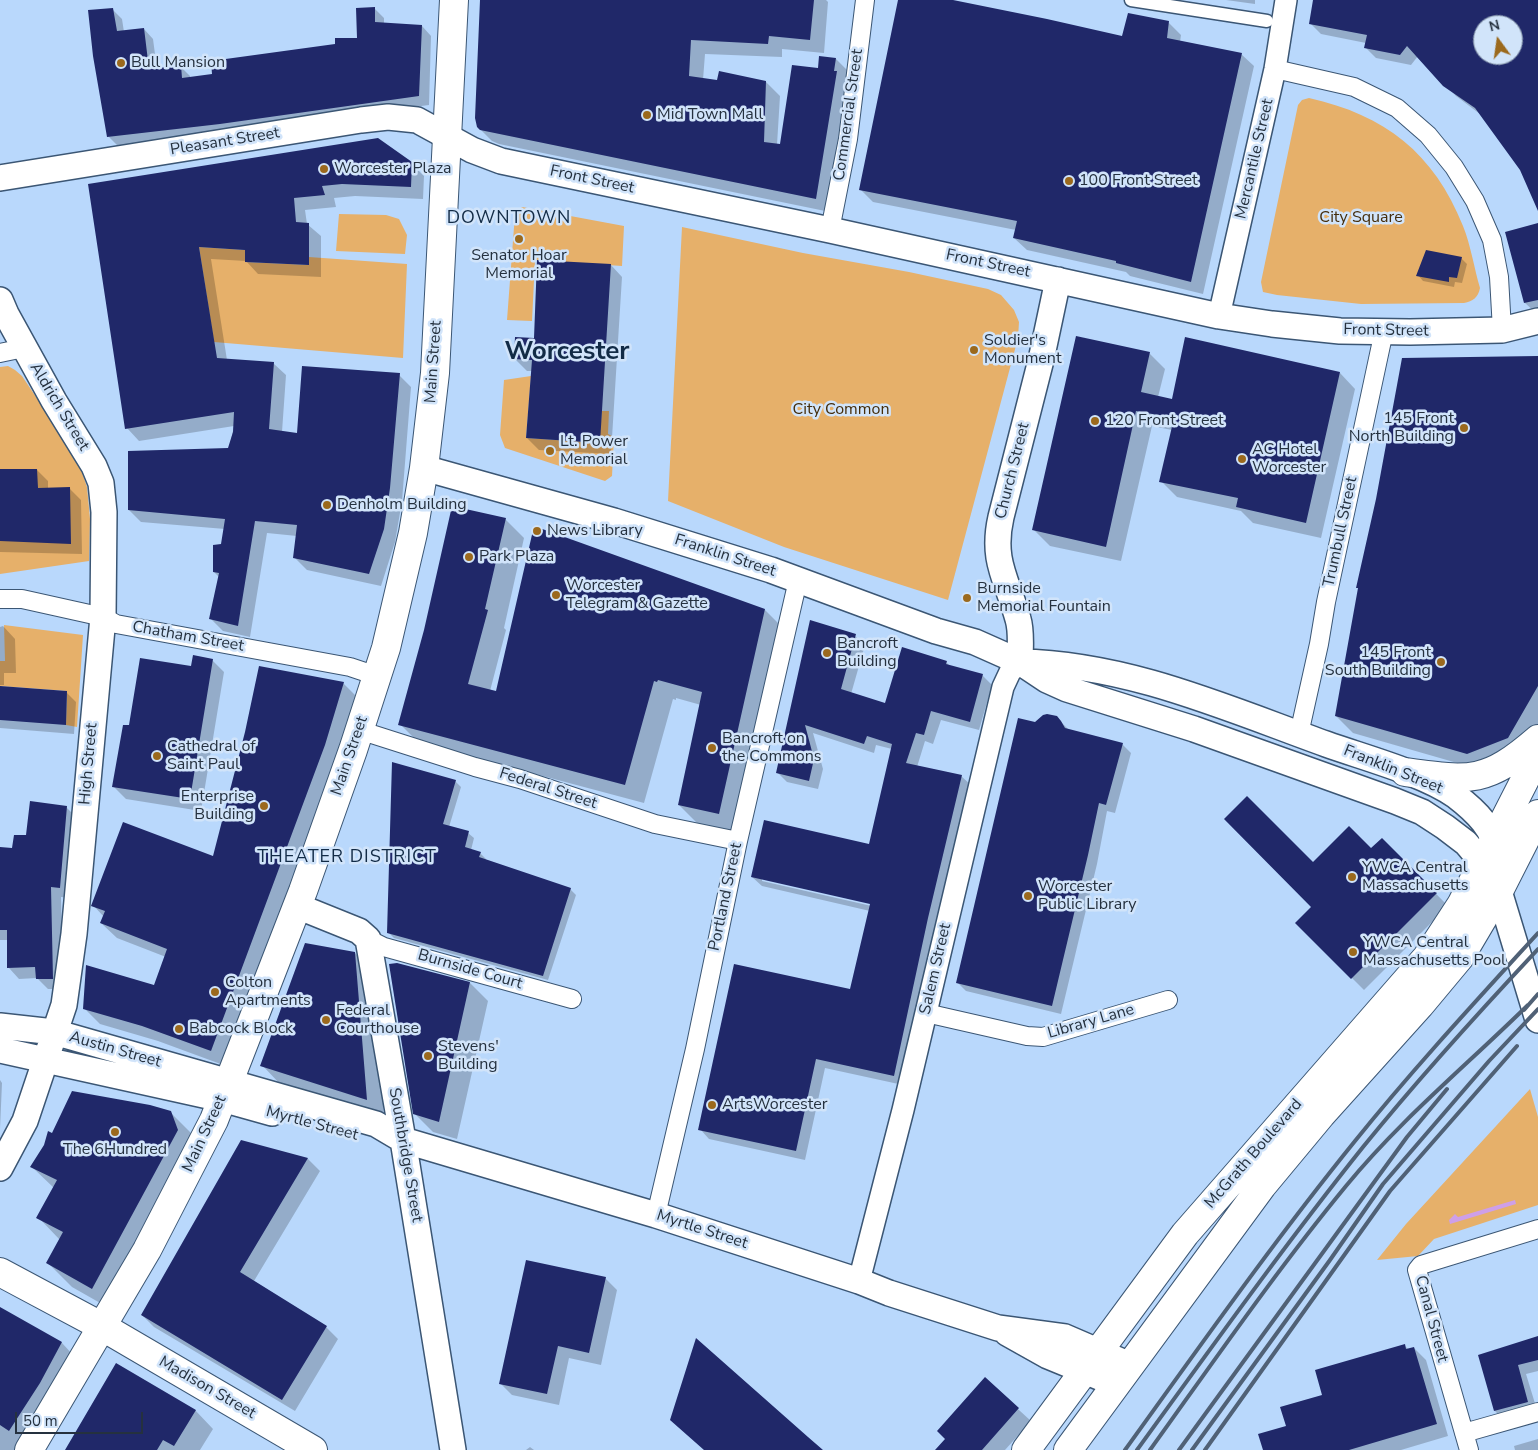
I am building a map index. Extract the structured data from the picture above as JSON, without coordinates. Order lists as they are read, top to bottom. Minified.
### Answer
{"streets":{"main road":["Pleasant Street","Front Street","Main Street","Aldrich Street","Church Street","Franklin Street","High Street","Austin Street","Myrtle Street","McGrath Boulevard","Southbridge Street","Madison Street"],"street":["Commercial Street","Mercantile Street","Trumbull Street","Chatham Street","Federal Street","Portland Street","Salem Street","Burnside Court","Library Lane","Canal Street"]},"crossings":[["Commercial Street","Front Street"],["Pleasant Street","Front Street"],["Pleasant Street","Main Street"],["Mercantile Street","Front Street"],["Front Street","Main Street"],["Front Street","Church Street"],["Front Street","Trumbull Street"],["Main Street","Franklin Street"],["Main Street","Chatham Street"],["Main Street","Federal Street"],["Main Street","Austin Street"],["Main Street","Myrtle Street"],["Main Street","Madison Street"],["Aldrich Street","High Street"],["Church Street","Franklin Street"],["Church Street","Salem Street"],["Trumbull Street","Franklin Street"],["Franklin Street","Portland Street"],["Franklin Street","Salem Street"],["Franklin Street","McGrath Boulevard"],["Chatham Street","High Street"],["High Street","Austin Street"],["Federal Street","Portland Street"],["Portland Street","Myrtle Street"],["Salem Street","Library Lane"],["Salem Street","Myrtle Street"],["Burnside Court","Southbridge Street"],["Austin Street","Myrtle Street"],["Myrtle Street","McGrath Boulevard"],["Myrtle Street","Southbridge Street"]],"districts":["DOWNTOWN","Worcester","THEATER DISTRICT"],"parks":["City Square","City Common"],"places":["Bull Mansion","Mid Town Mall","Worcester Plaza","100 Front Street","Senator Hoar Memorial","Soldier's Monument","120 Front Street","145 Front North Building","Lt. Power Memorial","AC Hotel Worcester","Denholm Building","News Library","Park Plaza","Worcester Telegram & Gazette","Burnside Memorial Fountain","Bancroft Building","145 Front South Building","Bancroft on the Commons","Cathedral of Saint Paul","Enterprise Building","YWCA Central Massachusetts","Worcester Public Library","YWCA Central Massachusetts Pool","Colton Apartments","Federal Courthouse","Babcock Block","Stevens' Building","ArtsWorcester","The 6Hundred"],"scale_bar":"50 m","north":"top"}
